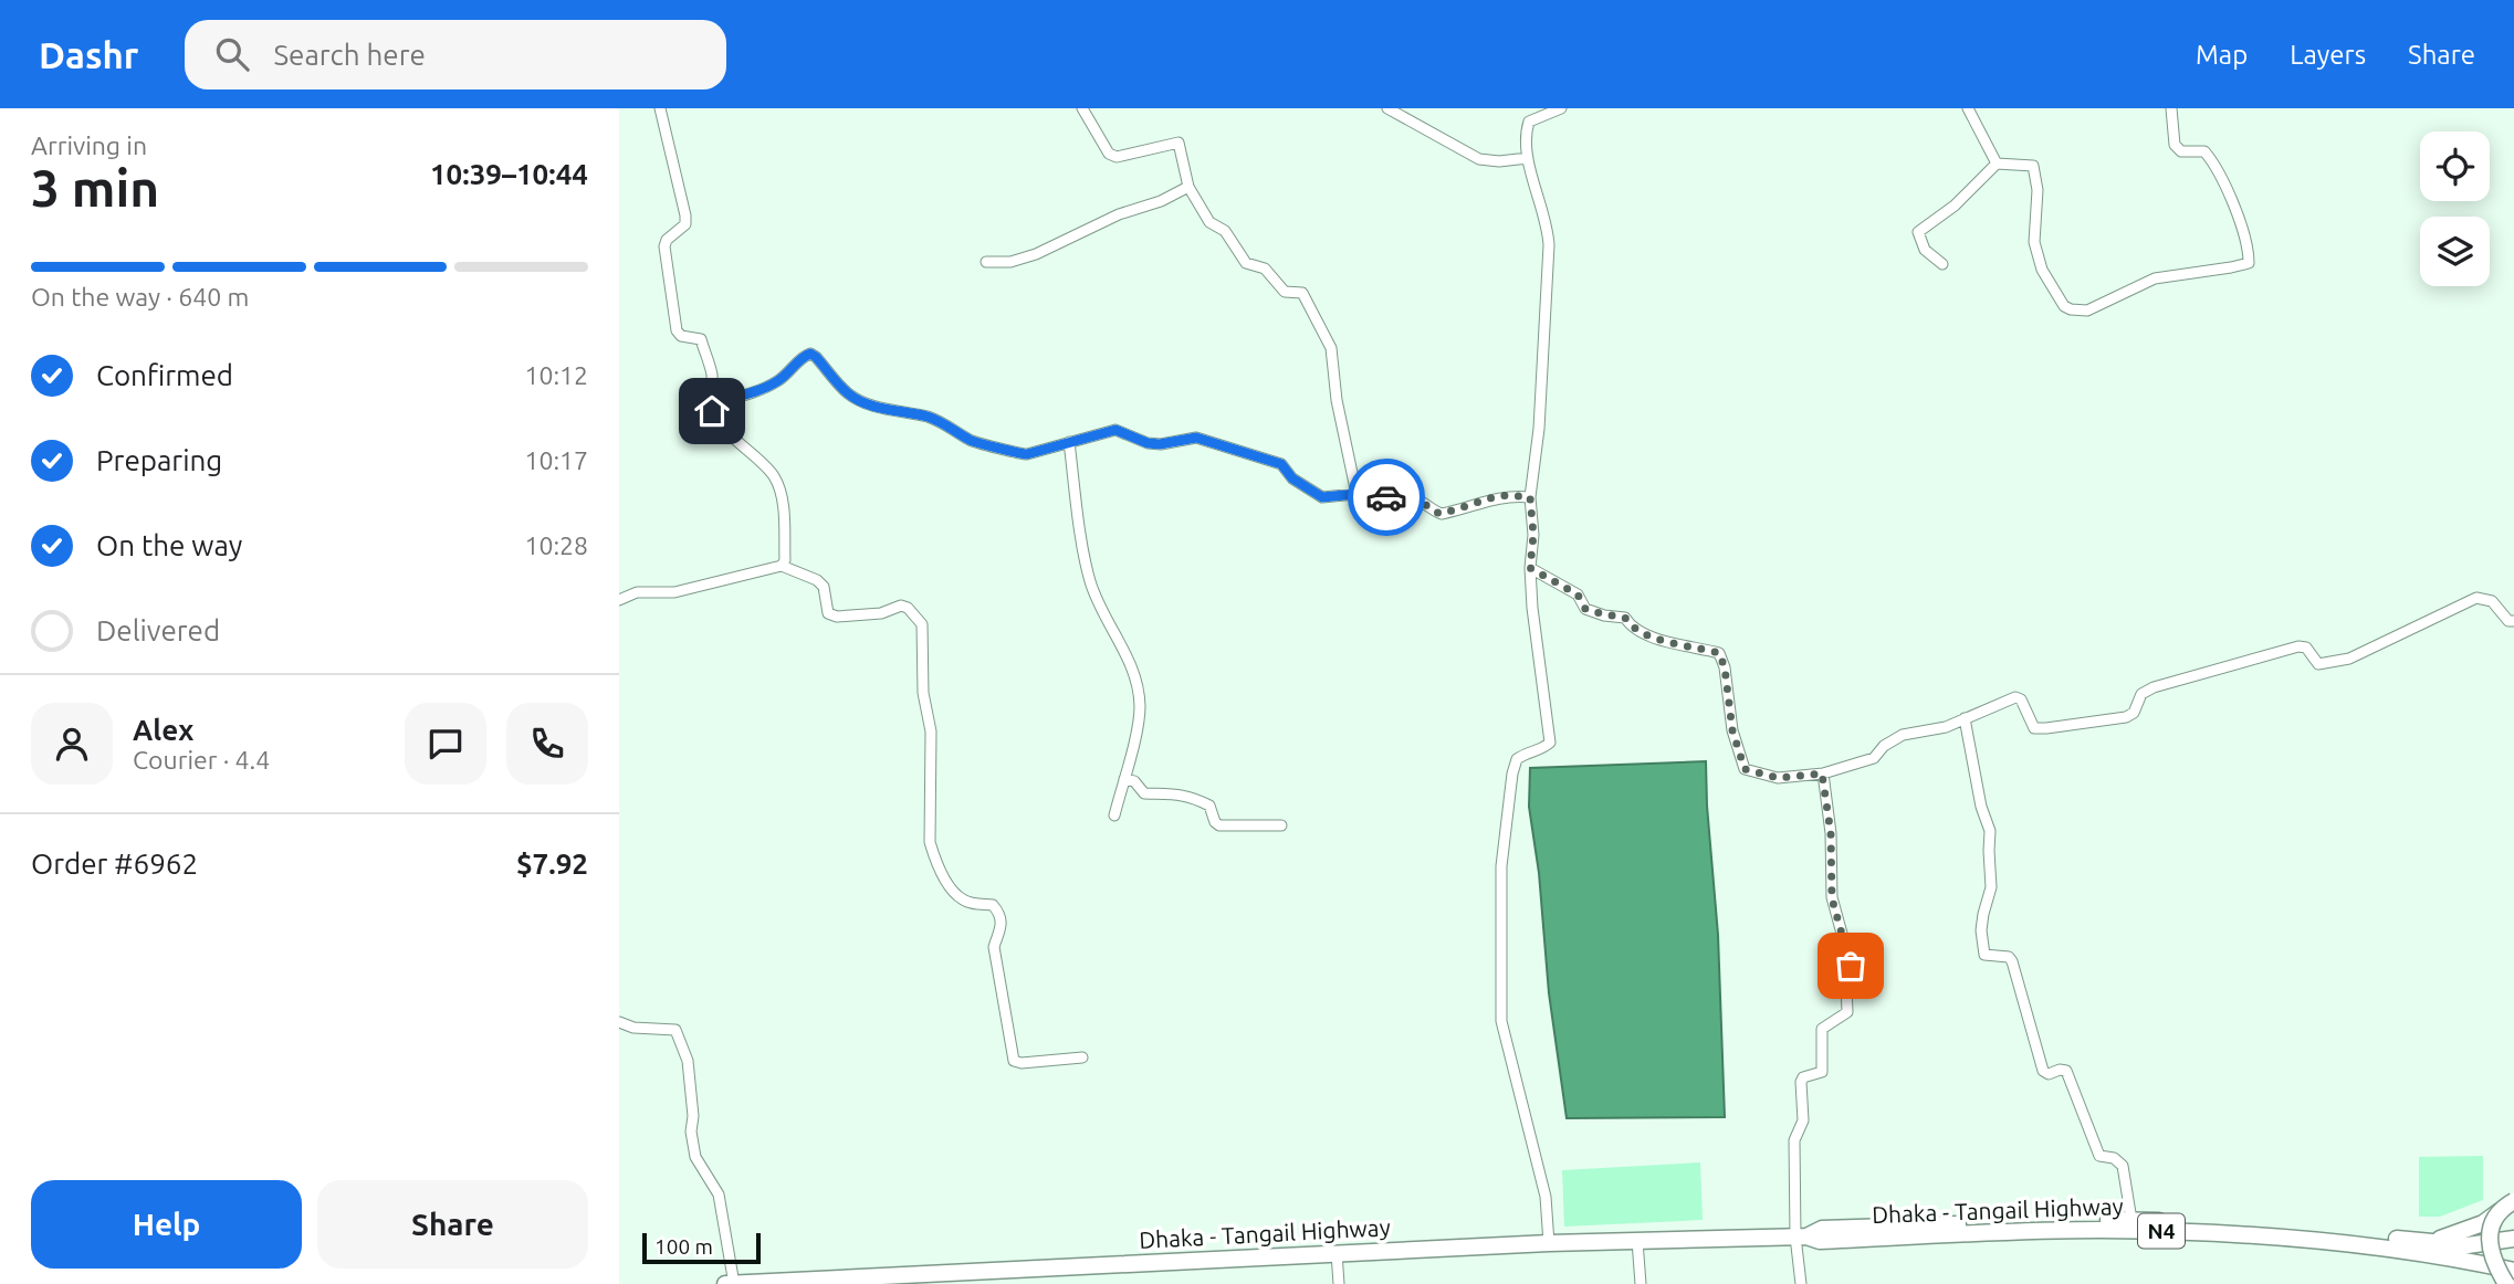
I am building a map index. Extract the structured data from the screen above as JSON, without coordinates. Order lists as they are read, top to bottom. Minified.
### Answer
{"streets":{"highway":["Dhaka - Tangail Highway","N4"]},"scale_bar":"100 m","page":{"header":"Dashr","search":"Search here","nav":["Map","Layers","Share"],"heading":["3 min","Arriving in","10:39–10:44"],"panel":["Alex","Courier · 4.4","Order #6962","$7.92"],"bar":"On the way · 640 m","list":[["Confirmed","10:12"],["Preparing","10:17"],["On the way","10:28"],"Delivered"],"buttons":["Help","Share"],"scale":"100 m"}}
